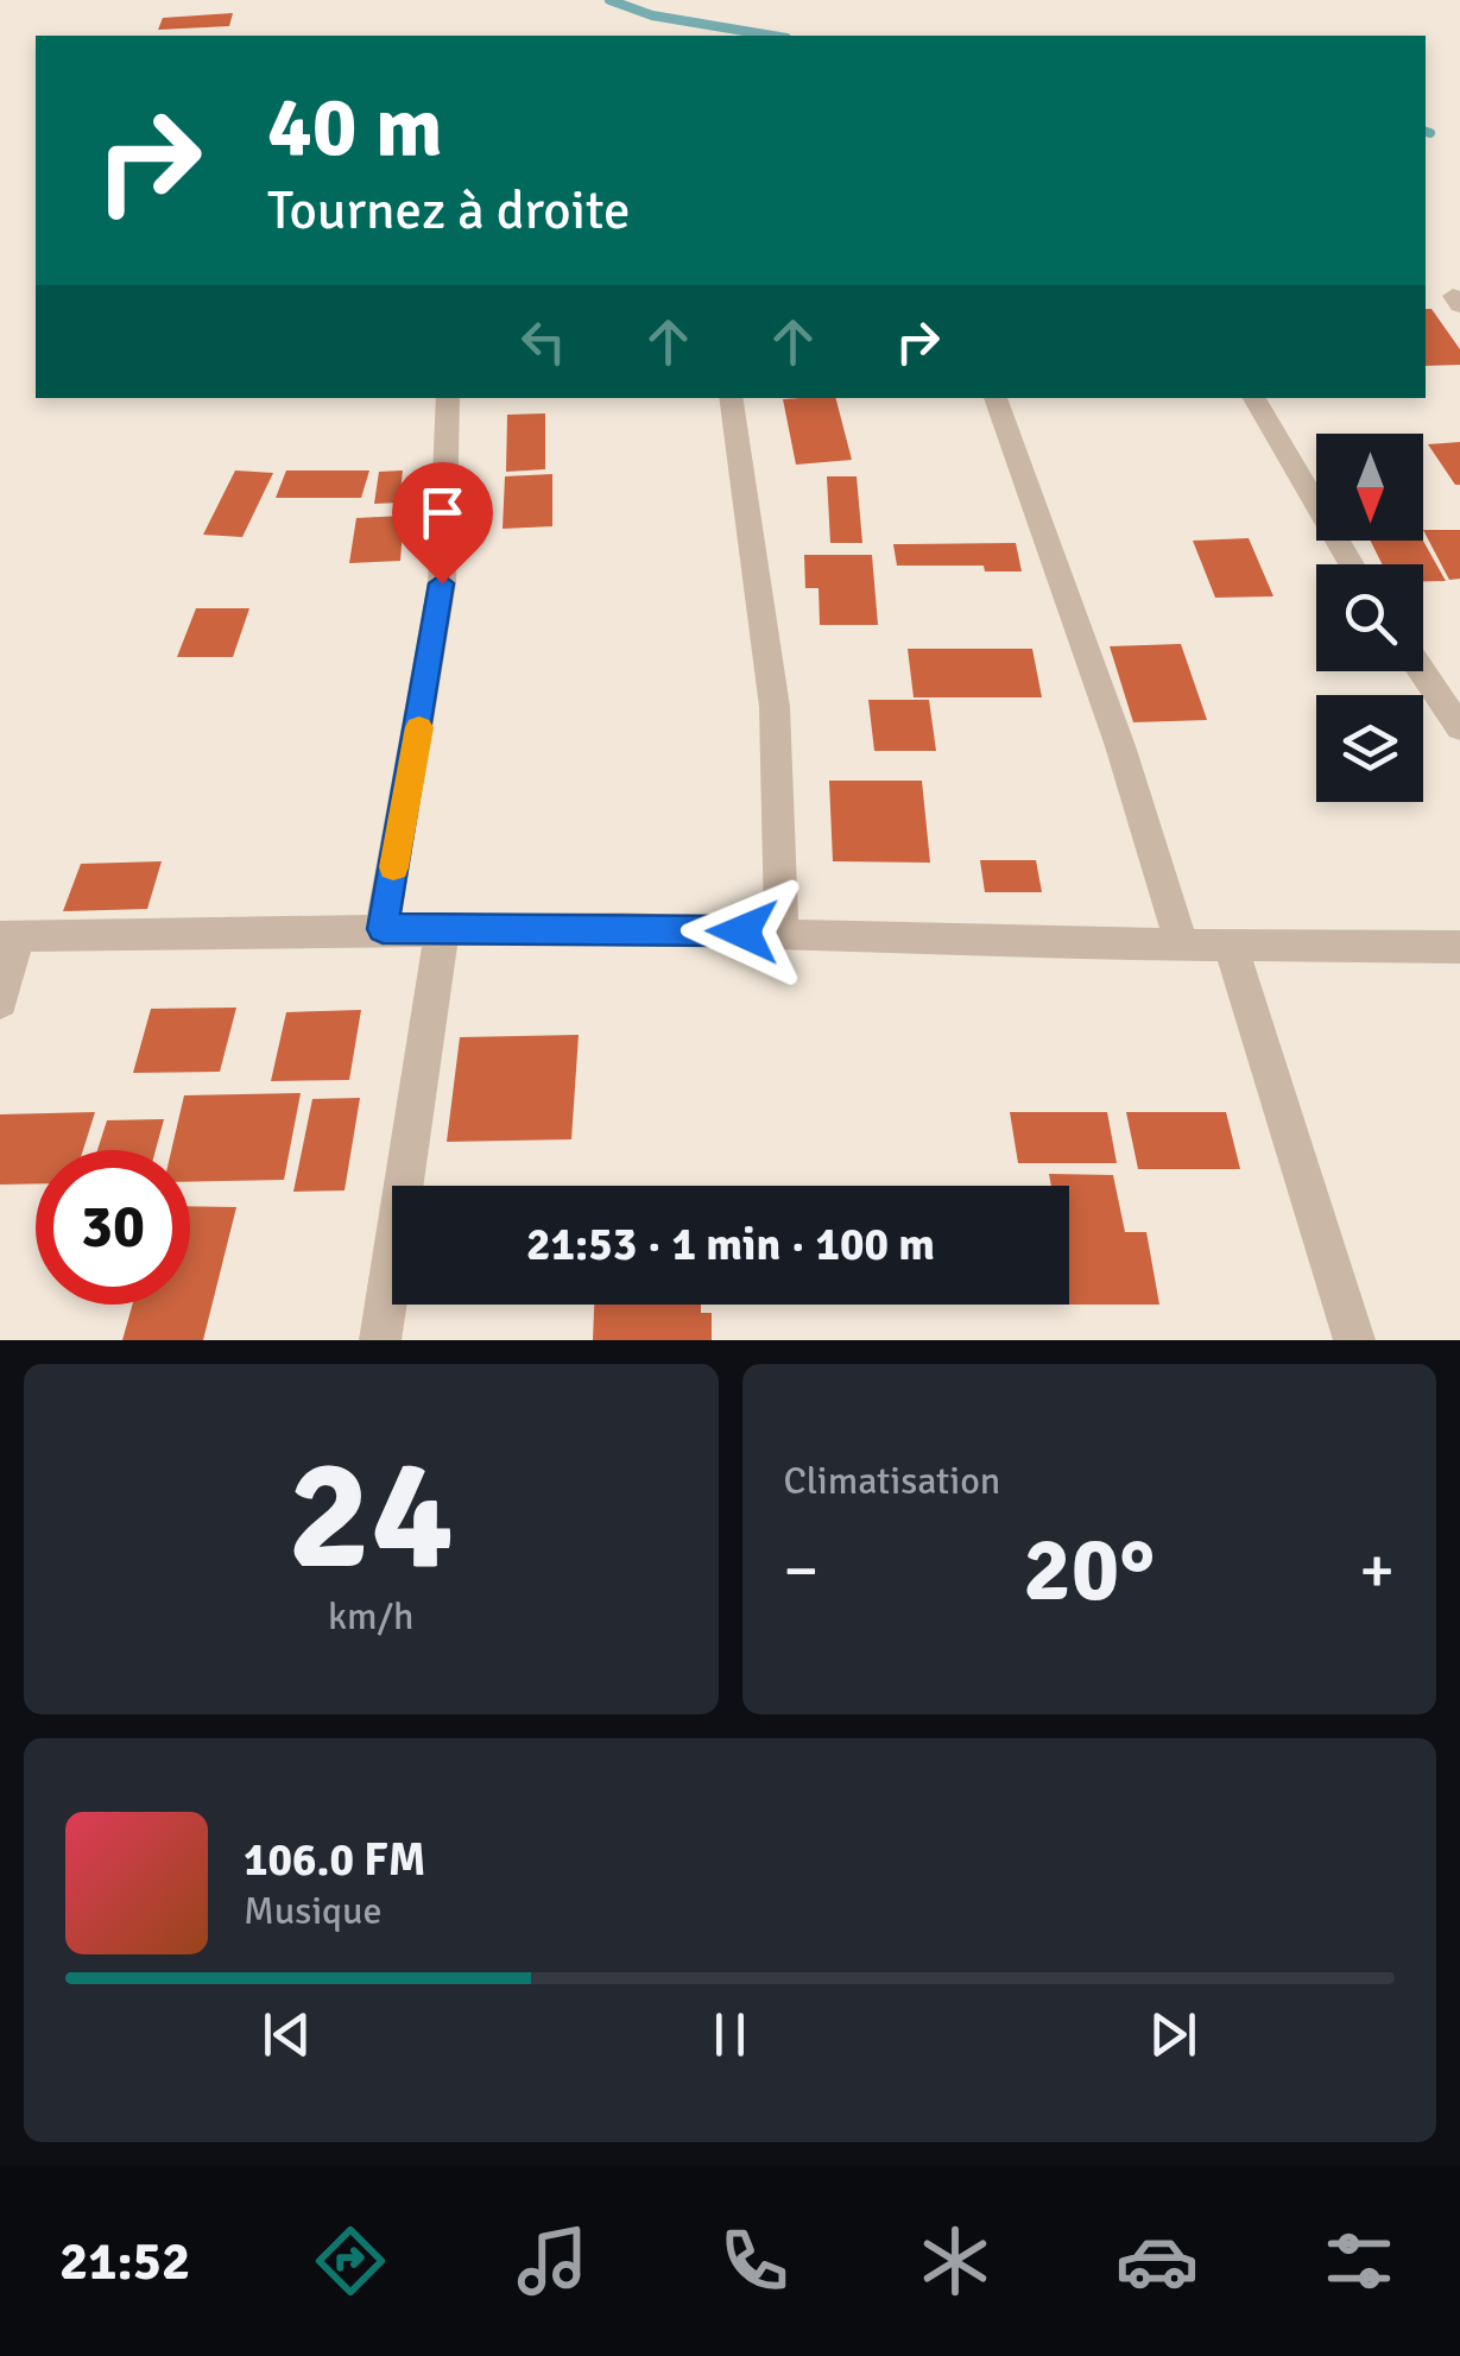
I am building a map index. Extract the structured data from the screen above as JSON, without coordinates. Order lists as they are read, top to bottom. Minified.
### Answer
{"north":"bottom","page":{"turn":["40 m","Tournez à droite"],"limit":"30","trip":"21:53 · 1 min · 100 m","tile":[["24","km/h"],"Climatisation"],"heat":["−","20°","+"],"song":["106.0 FM","Musique"],"tabs":"21:52"}}
